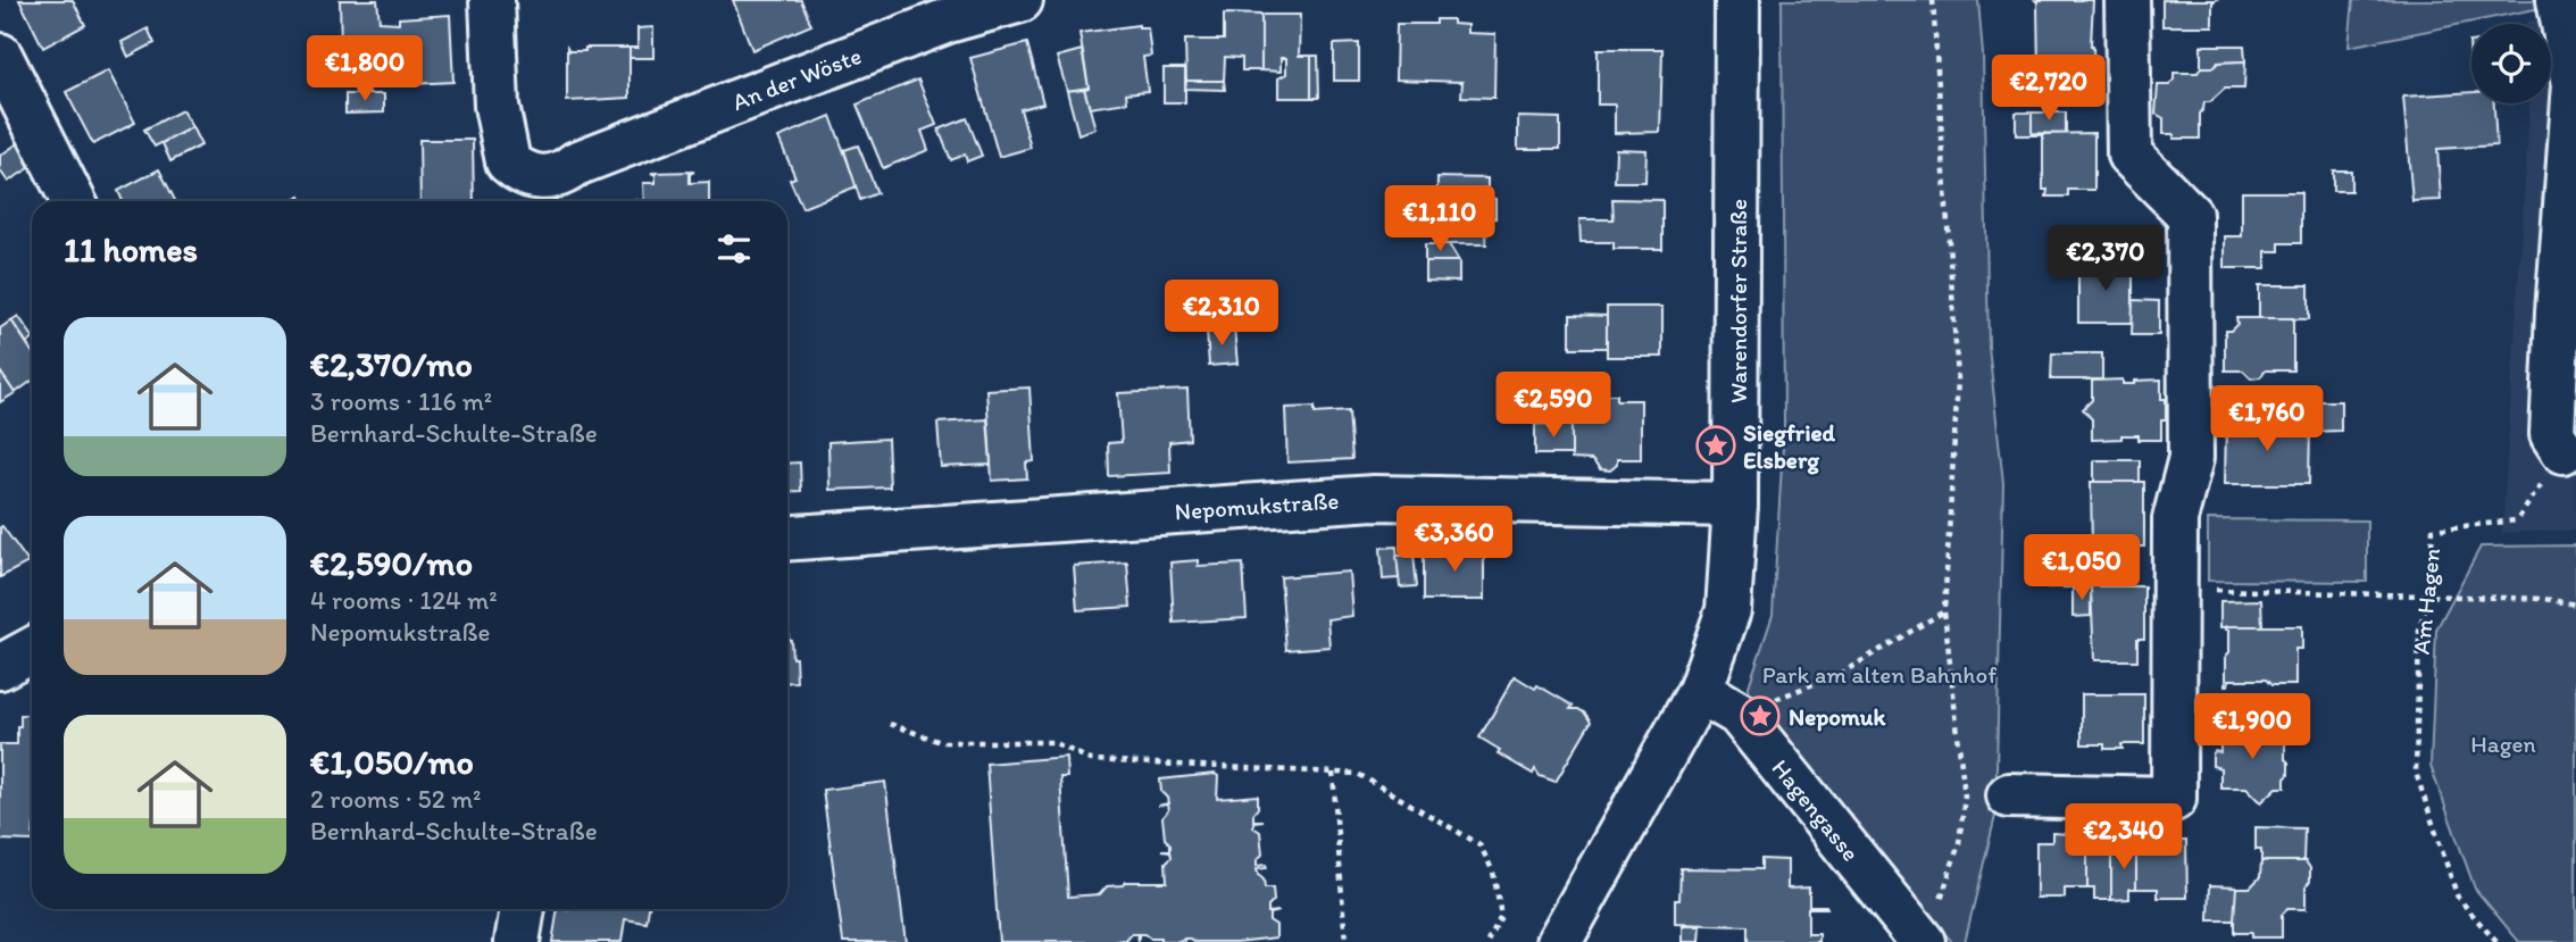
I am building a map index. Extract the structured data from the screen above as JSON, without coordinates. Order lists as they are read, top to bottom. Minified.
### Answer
{"streets":{"street":["An der Wöste","Warendorfer Straße","Nepomukstraße","Hagengasse"],"path":["Am Hagen"]},"crossings":[["Warendorfer Straße","Nepomukstraße"],["Warendorfer Straße","Hagengasse"]],"parks":["Park am alten Bahnhof","Hagen"],"places":{"place":["Siegfried Elsberg","Nepomuk"]},"page":{"price":["€1,800","€2,720","€1,110","€2,370","€2,310","€2,590","€1,760","€3,360","€1,050","€1,900","€2,340"],"heading":"11 homes","list":[{"name":"€2,370/mo","note":"3 rooms · 116 m² · Bernhard-Schulte-Straße"},{"name":"€2,590/mo","note":"4 rooms · 124 m² · Nepomukstraße"},{"name":"€1,050/mo","note":"2 rooms · 52 m² · Bernhard-Schulte-Straße"}]}}
